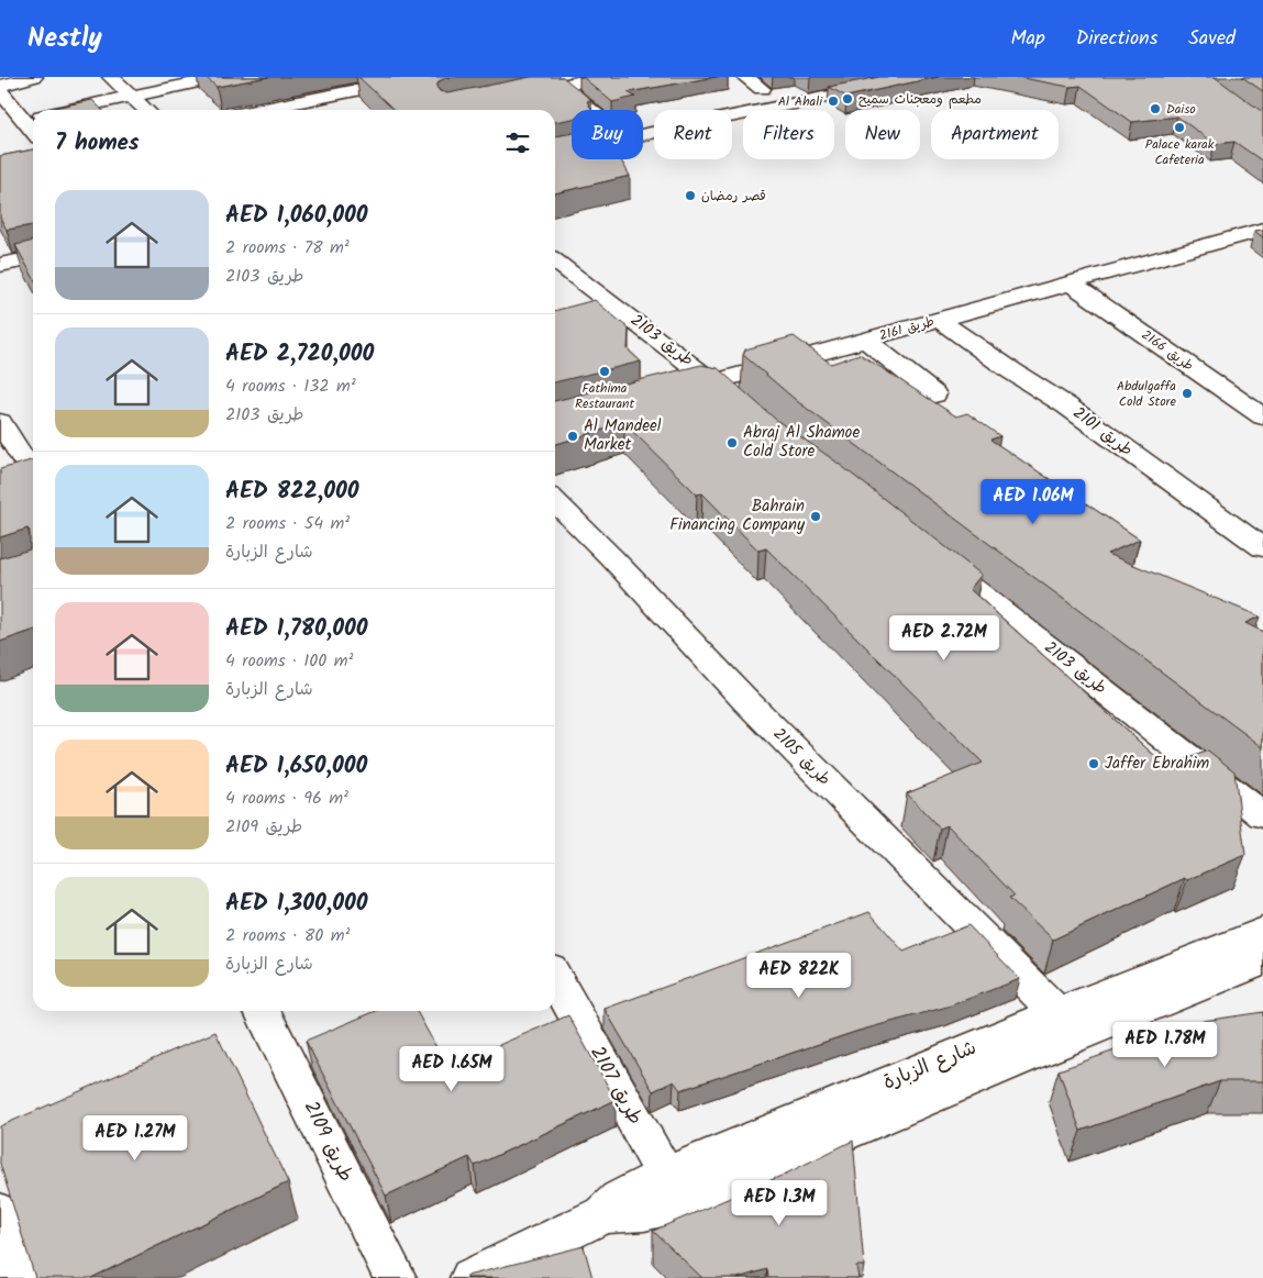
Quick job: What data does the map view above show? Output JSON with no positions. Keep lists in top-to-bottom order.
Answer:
{
  "streets": {
    "street": [
      "طريق 2161",
      "طريق 2103",
      "طريق 2166",
      "طريق 2101",
      "طريق 2105",
      "شارع الزبارة",
      "طريق 2107",
      "طريق 2109"
    ]
  },
  "crossings": [
    ["طريق 2161", "طريق 2103"],
    ["طريق 2161", "طريق 2166"],
    ["طريق 2161", "طريق 2101"],
    ["طريق 2105", "شارع الزبارة"],
    ["شارع الزبارة", "طريق 2107"]
  ],
  "places": [
    "مطعم ومعجنات سميح",
    "Al Ahali",
    "Daiso",
    "Palace karak Cafeteria",
    "قصر رمضان",
    "Fathima Restaurant",
    "Abdulgaffa Cold Store",
    "Al Mandeel Market",
    "Abraj Al Shamoe Cold Store",
    "Bahrain Financing Company",
    "Jaffer Ebrahim"
  ],
  "page": {
    "header": "Nestly",
    "nav": ["Map", "Directions", "Saved"],
    "chip": [
      "Buy",
      "Rent",
      "Filters",
      "New",
      "Apartment"
    ],
    "heading": "7 homes",
    "list": [
      {
        "name": "AED 1,060,000",
        "note": "2 rooms · 78 m² · طريق 2103"
      },
      {
        "name": "AED 2,720,000",
        "note": "4 rooms · 132 m² · طريق 2103"
      },
      {
        "name": "AED 822,000",
        "note": "2 rooms · 54 m² · شارع الزبارة"
      },
      {
        "name": "AED 1,780,000",
        "note": "4 rooms · 100 m² · شارع الزبارة"
      },
      {
        "name": "AED 1,650,000",
        "note": "4 rooms · 96 m² · طريق 2109"
      },
      {
        "name": "AED 1,300,000",
        "note": "2 rooms · 80 m² · شارع الزبارة"
      }
    ],
    "price": [
      "AED 1.06M",
      "AED 2.72M",
      "AED 822K",
      "AED 1.78M",
      "AED 1.65M",
      "AED 1.27M",
      "AED 1.3M"
    ]
  }
}
